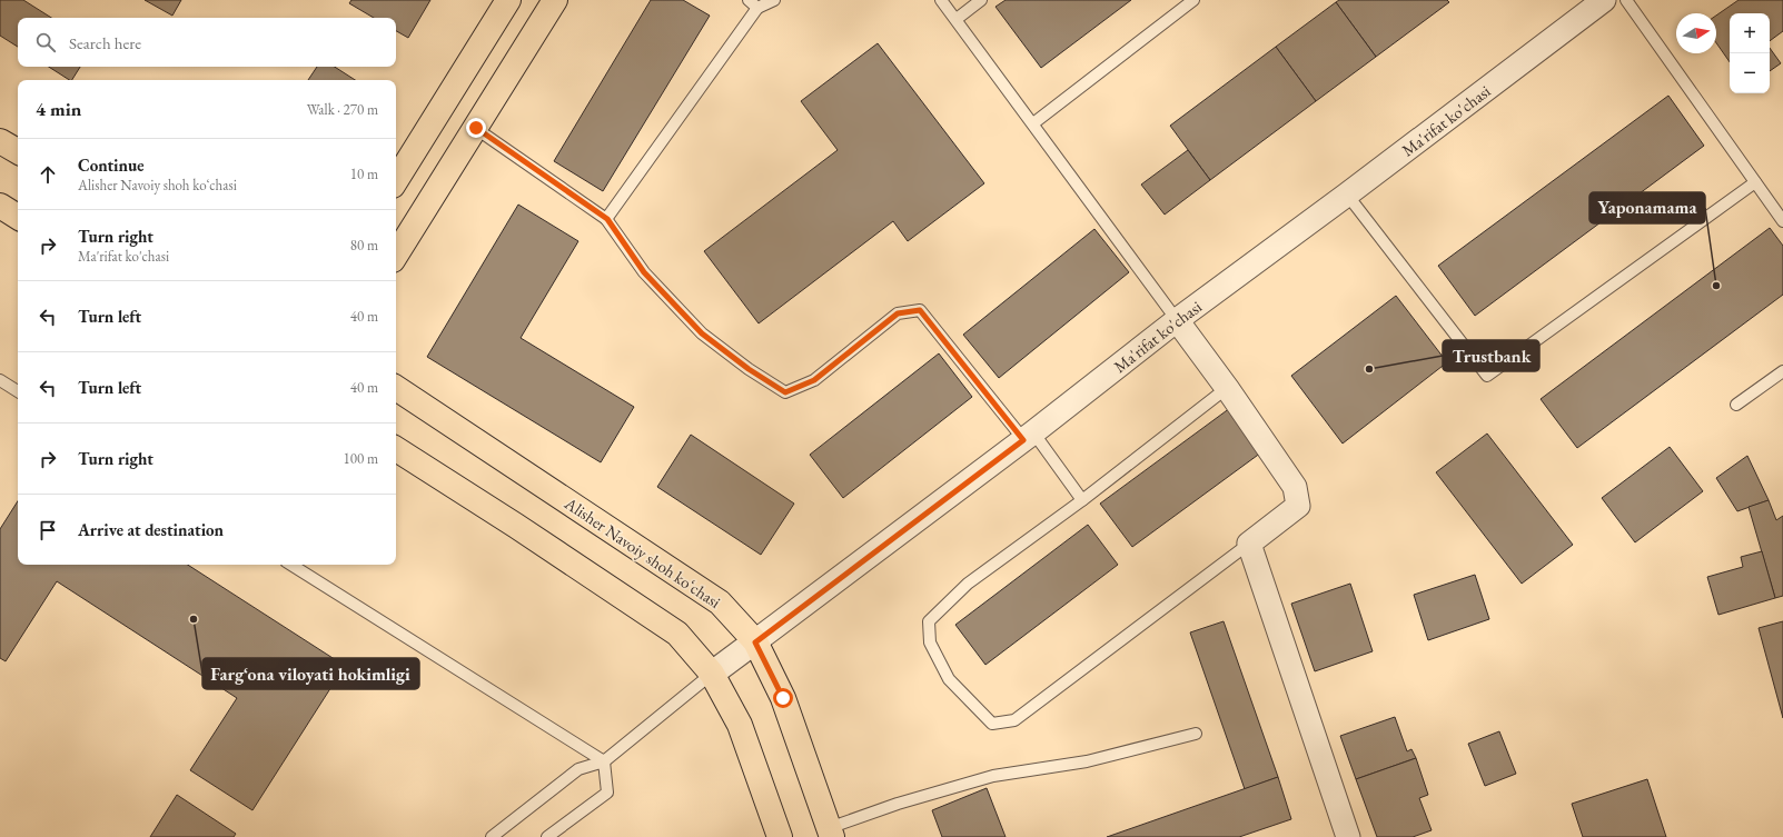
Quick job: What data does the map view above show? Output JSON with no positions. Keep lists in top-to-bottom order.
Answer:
{
  "streets": {
    "main road": ["Alisher Navoiy shoh koʻchasi"],
    "street": ["Ma'rifat ko'chasi"]
  },
  "crossings": [
    ["Ma'rifat ko'chasi", "Alisher Navoiy shoh koʻchasi"]
  ],
  "places": ["Yaponamama", "Trustbank", "Farg‘ona viloyati hokimligi"],
  "north": "right",
  "page": {
    "map_buttons": ["+", "−"],
    "search": "Search here",
    "heading": ["4 min", "Walk · 270 m"],
    "list": [
      ["Continue", "Alisher Navoiy shoh koʻchasi", "10 m"],
      ["Turn right", "Ma'rifat ko'chasi", "80 m"],
      ["Turn left", "40 m"],
      ["Turn left", "40 m"],
      ["Turn right", "100 m"],
      "Arrive at destination"
    ]
  }
}
